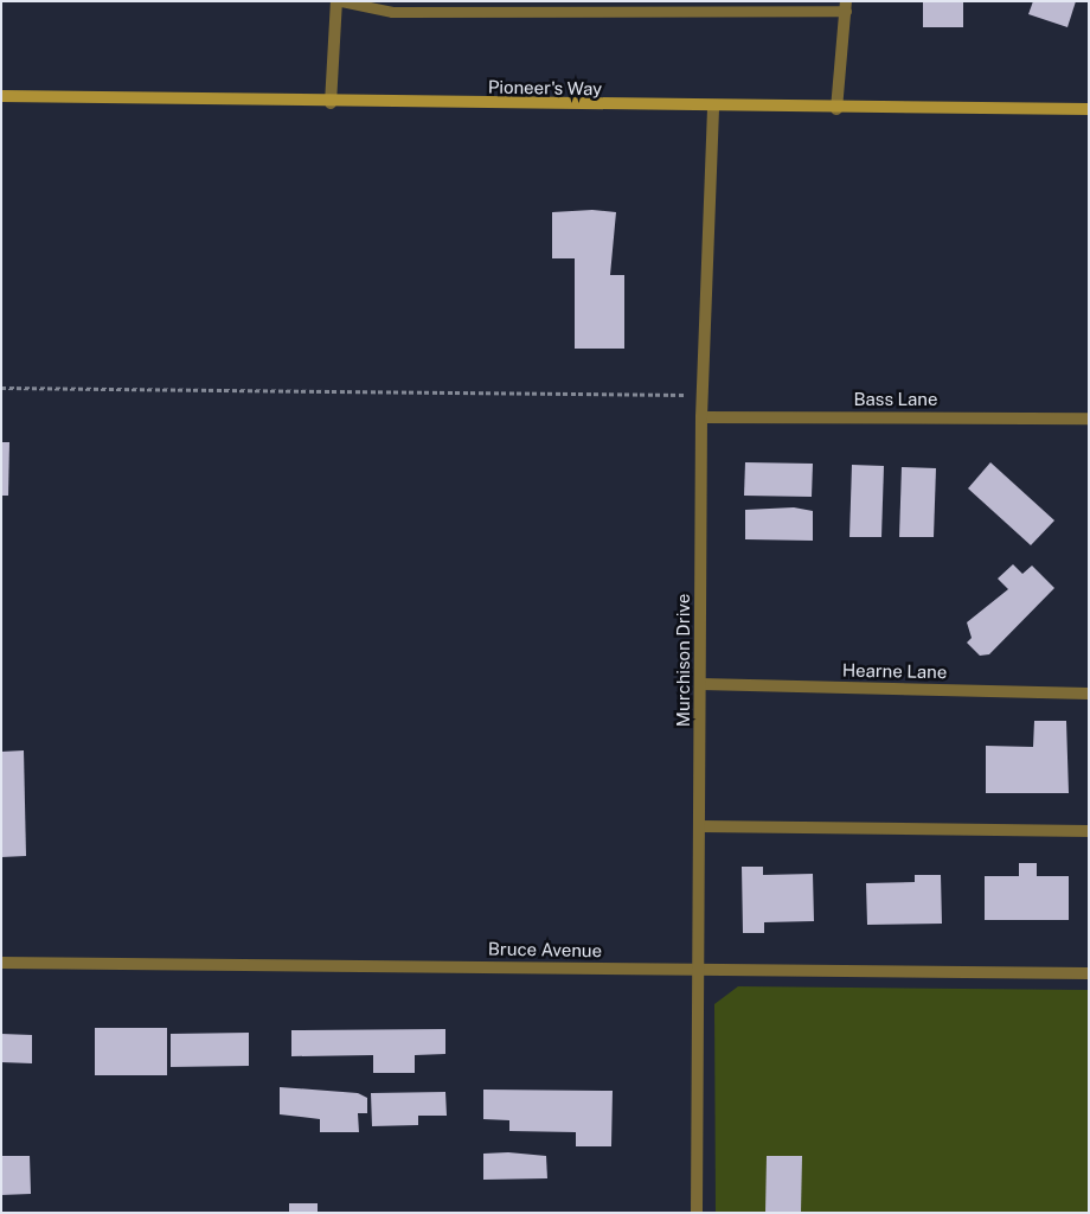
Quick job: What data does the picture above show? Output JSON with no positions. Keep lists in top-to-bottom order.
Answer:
{
  "streets": {
    "main road": ["Pioneer's Way"],
    "street": [
      "Bass Lane",
      "Murchison Drive",
      "Hearne Lane",
      "Bruce Avenue"
    ]
  },
  "crossings": [
    ["Pioneer's Way", "Murchison Drive"],
    ["Bass Lane", "Murchison Drive"],
    ["Murchison Drive", "Hearne Lane"],
    ["Murchison Drive", "Bruce Avenue"]
  ]
}
